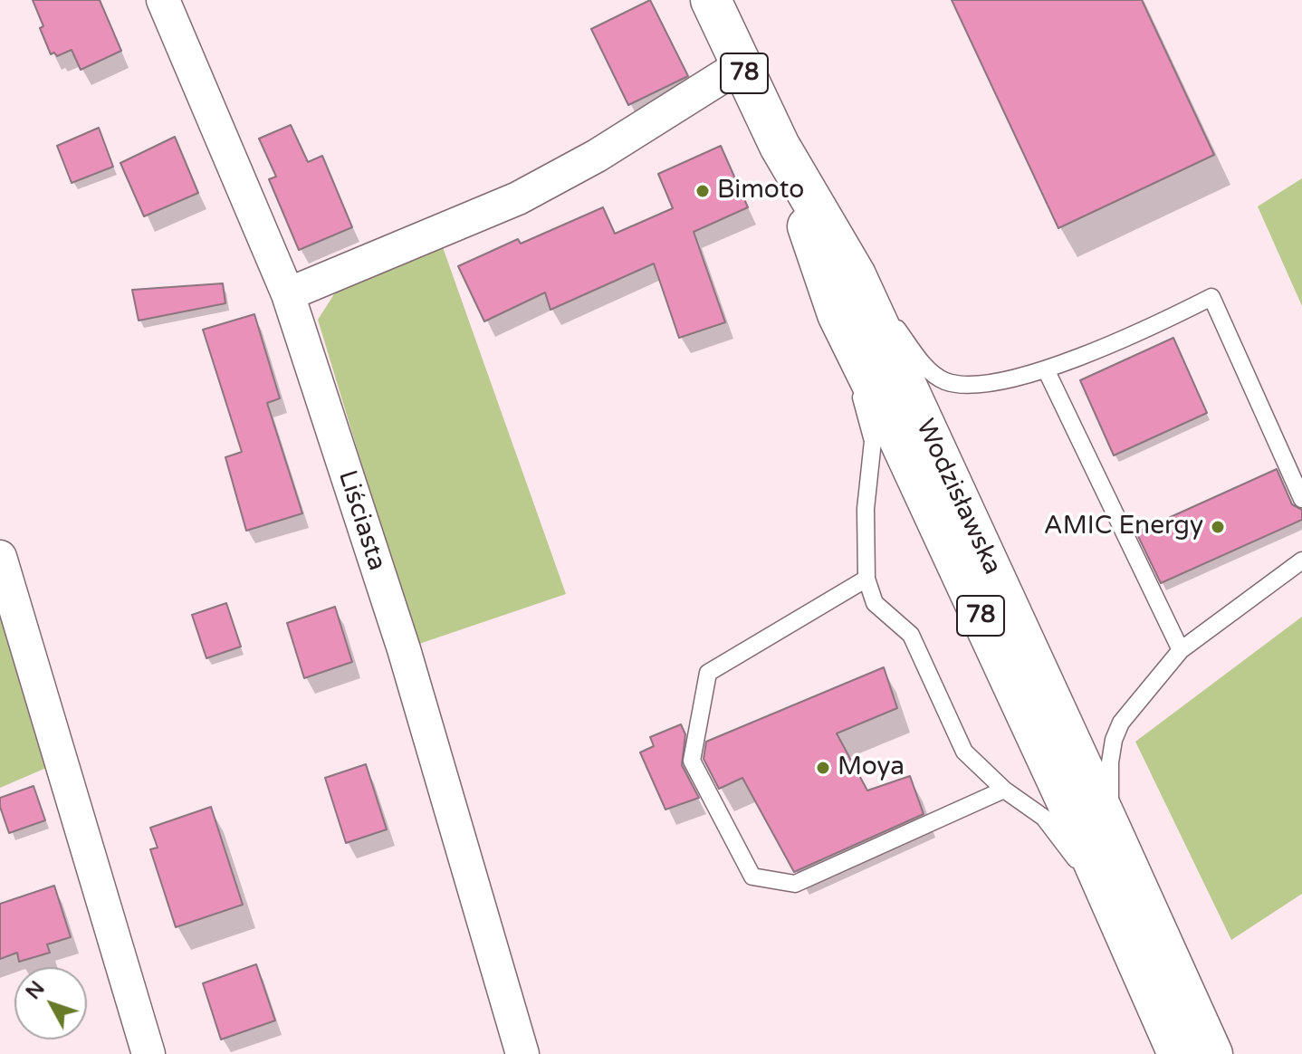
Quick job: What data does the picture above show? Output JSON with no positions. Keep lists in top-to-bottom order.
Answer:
{
  "streets": {
    "main road": ["78", "Wodzisławska"],
    "street": ["Liściasta"]
  },
  "places": ["Bimoto", "AMIC Energy", "Moya"],
  "north": "top left"
}
